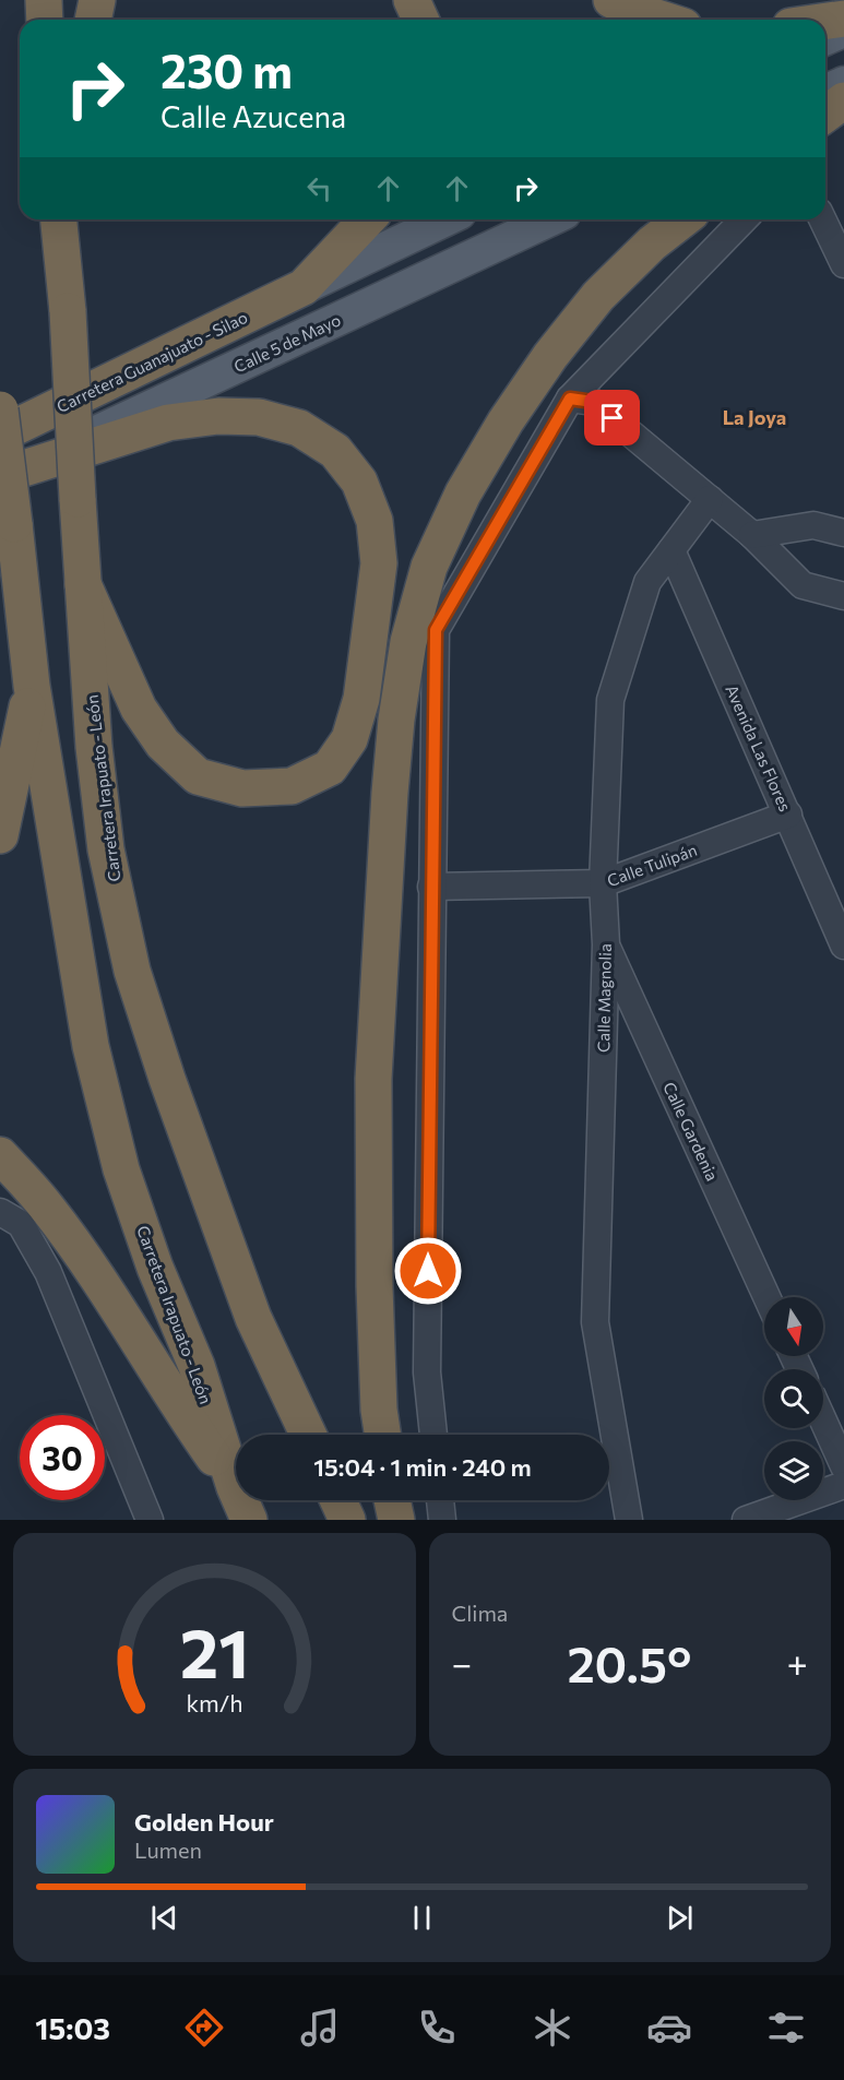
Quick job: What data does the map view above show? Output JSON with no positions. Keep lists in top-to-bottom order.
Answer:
{
  "streets": {
    "highway": ["Carretera Guanajuato - Silao", "Carretera Irapuato - León"],
    "main road": ["Calle 5 de Mayo"],
    "street": [
      "Avenida Las Flores",
      "Calle Tulipán",
      "Calle Magnolia",
      "Calle Gardenia"
    ]
  },
  "crossings": [
    ["Avenida Las Flores", "Calle Tulipán"],
    ["Avenida Las Flores", "Calle Magnolia"],
    ["Calle Tulipán", "Calle Magnolia"],
    ["Calle Magnolia", "Calle Gardenia"]
  ],
  "districts": ["La Joya"],
  "north": "bottom",
  "page": {
    "turn": ["230 m", "Calle Azucena"],
    "limit": "30",
    "trip": "15:04 · 1 min · 240 m",
    "tile": "Clima",
    "heat": ["−", "20.5°", "+"],
    "song": ["Golden Hour", "Lumen"],
    "tabs": "15:03",
    "gauge": ["21", "km/h"]
  }
}
